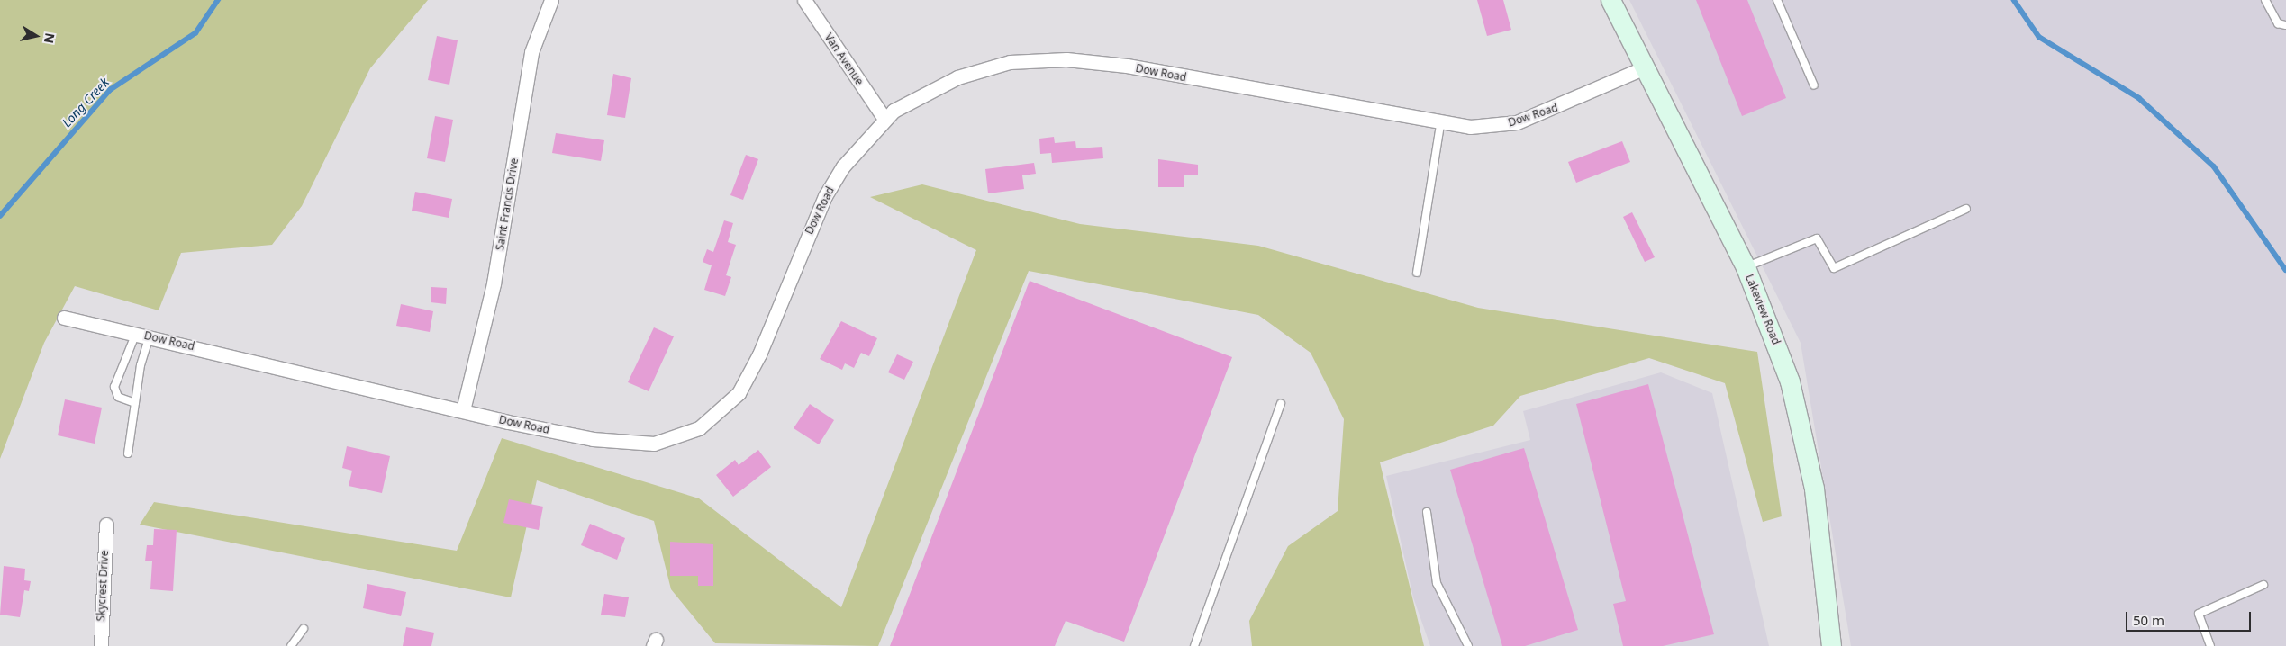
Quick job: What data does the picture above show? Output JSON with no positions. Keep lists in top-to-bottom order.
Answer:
{
  "streets": {
    "main road": ["Lakeview Road"],
    "street": [
      "Van Avenue",
      "Dow Road",
      "Saint Francis Drive",
      "Skycrest Drive"
    ]
  },
  "crossings": [
    ["Van Avenue", "Dow Road"],
    ["Dow Road", "Saint Francis Drive"],
    ["Dow Road", "Lakeview Road"]
  ],
  "water": ["Long Creek"],
  "scale_bar": "50 m",
  "north": "right"
}
